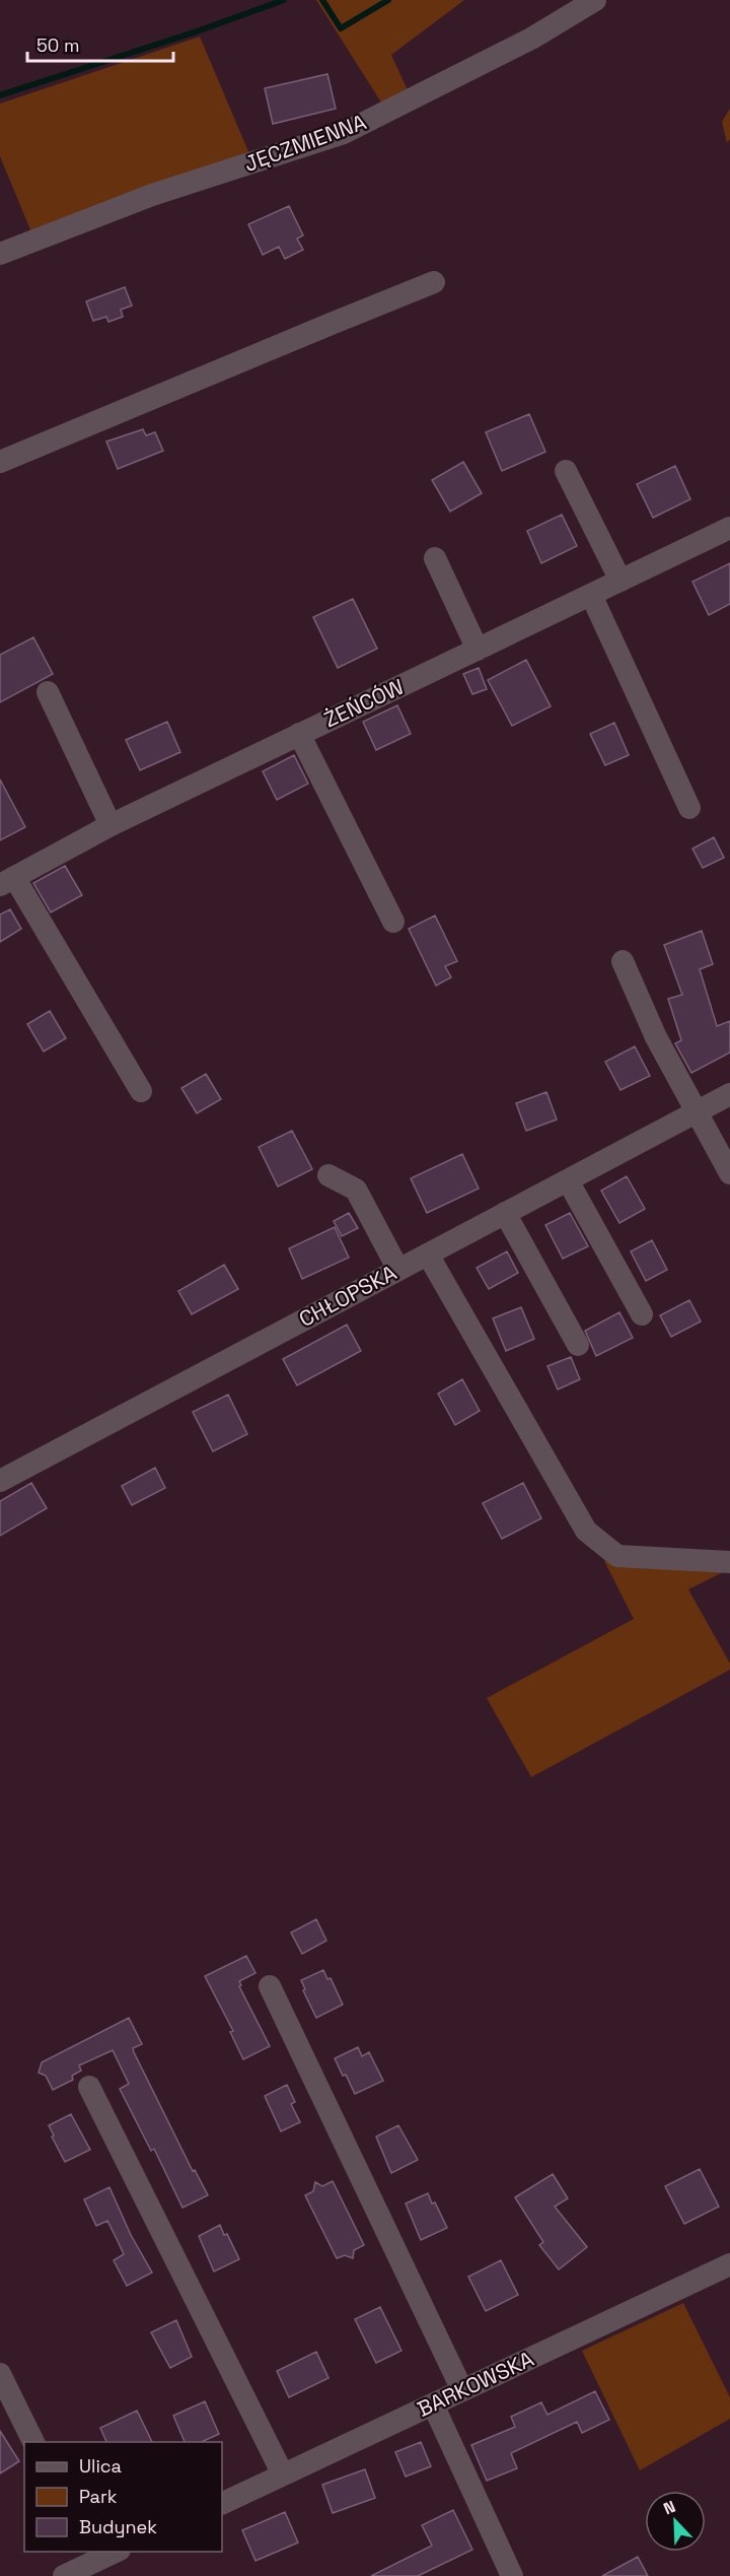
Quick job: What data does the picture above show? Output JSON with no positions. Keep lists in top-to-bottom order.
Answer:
{
  "streets": {
    "street": [
      "JĘCZMIENNA",
      "ŻEŃCÓW",
      "CHŁOPSKA",
      "BARKOWSKA"
    ]
  },
  "legend": ["Ulica", "Park", "Budynek"],
  "scale_bar": "50 m",
  "north": "top left"
}
